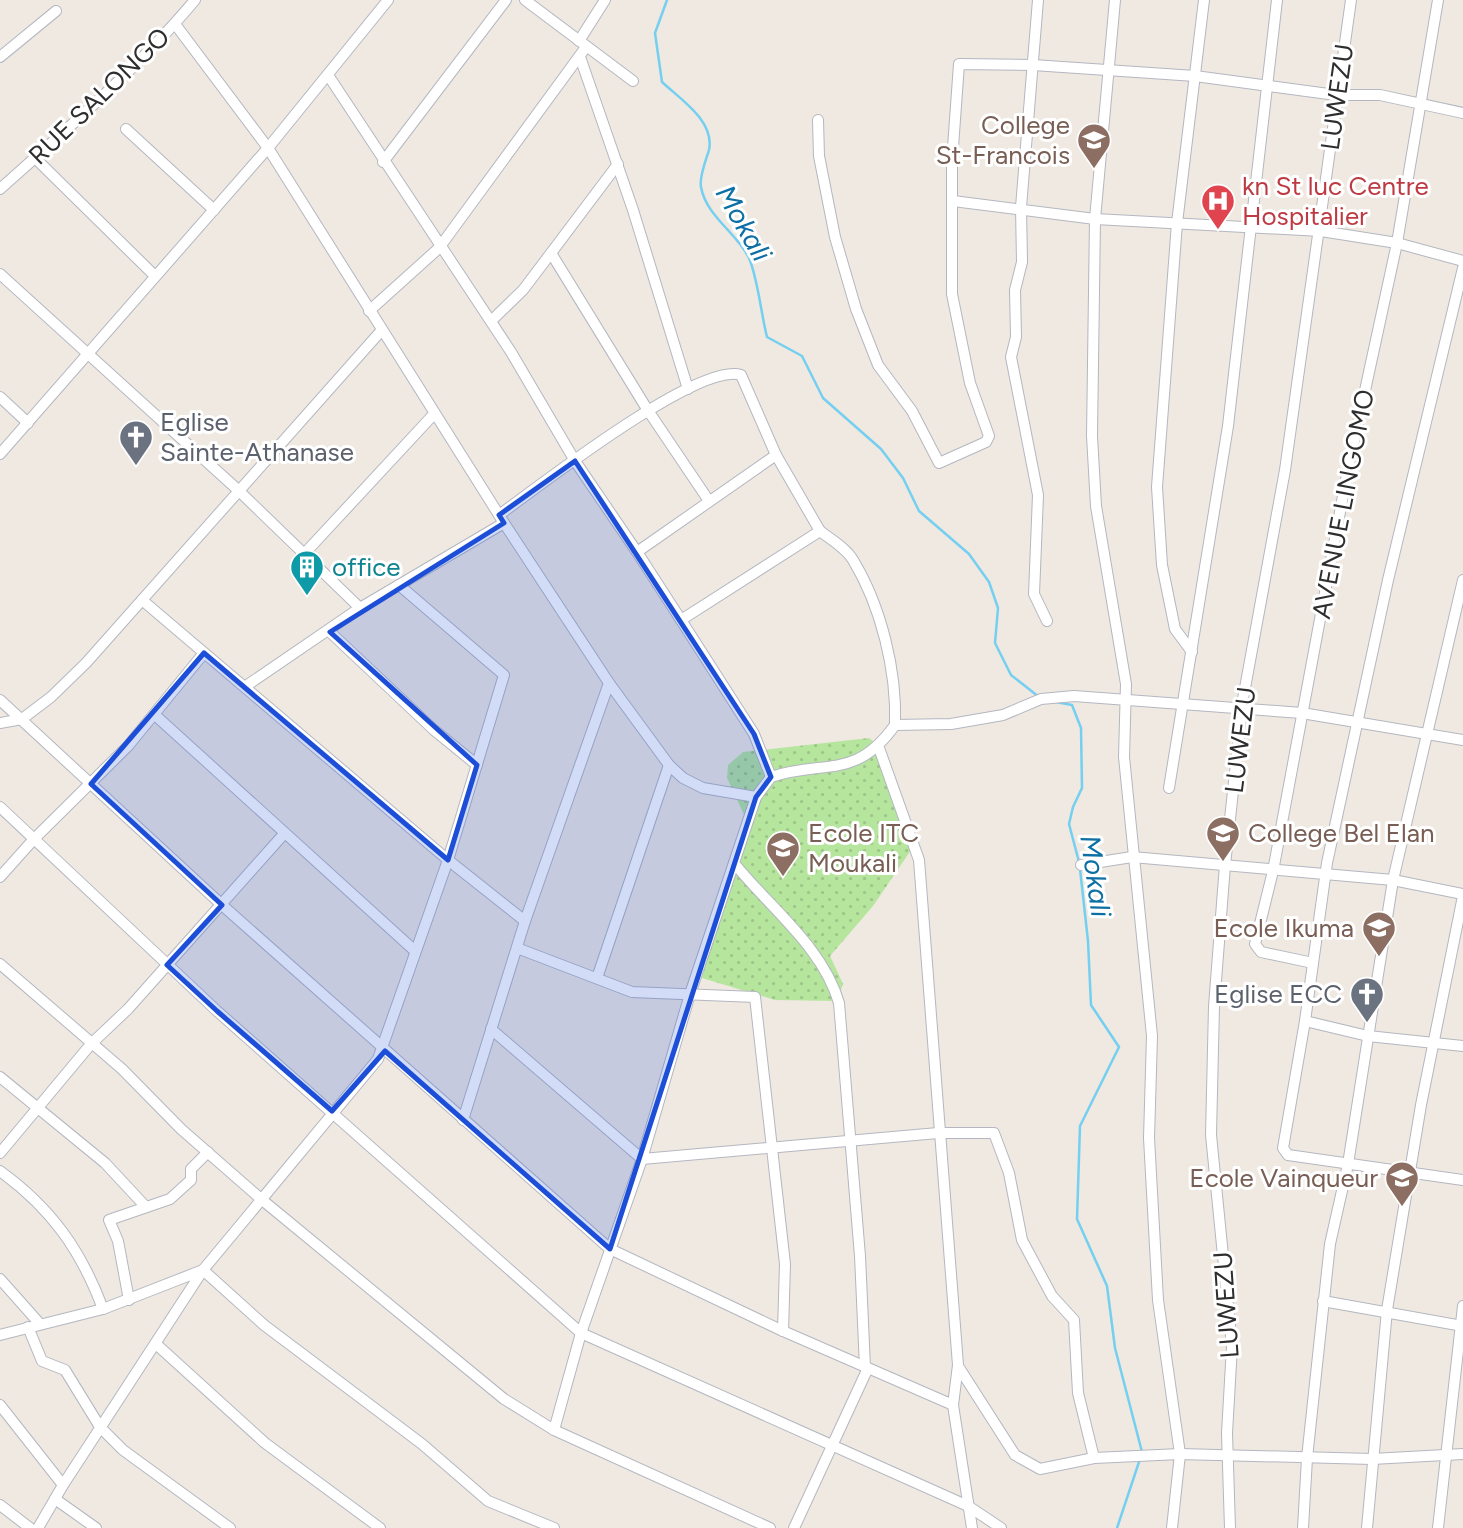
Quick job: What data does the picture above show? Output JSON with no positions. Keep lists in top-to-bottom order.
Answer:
{
  "streets": {
    "street": ["RUE SALONGO", "LUWEZU", "AVENUE LINGOMO"]
  },
  "water": ["Mokali"],
  "places": {
    "school or university": [
      "College St-Francois",
      "College Bel Elan",
      "Ecole ITC Moukali",
      "Ecole Ikuma",
      "Ecole Vainqueur"
    ],
    "hospital": ["kn St luc Centre Hospitalier"],
    "church": ["Eglise Sainte-Athanase", "Eglise ECC"],
    "building": ["office"]
  }
}
